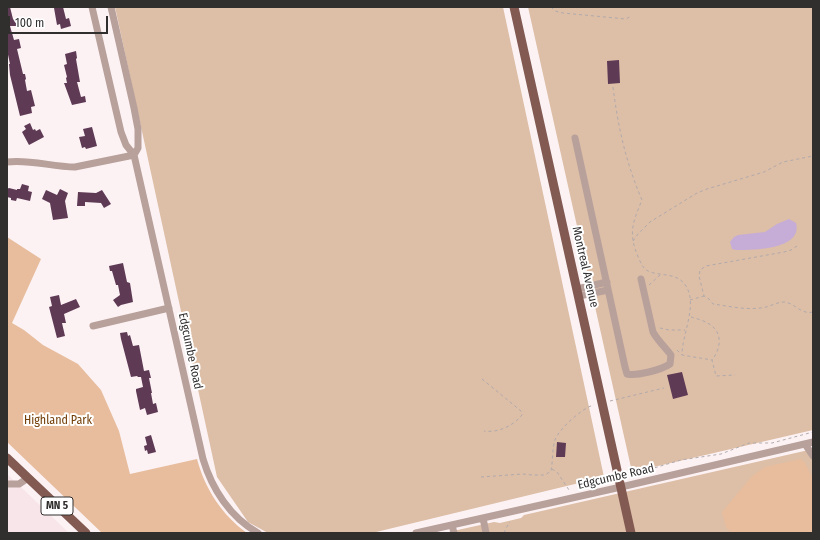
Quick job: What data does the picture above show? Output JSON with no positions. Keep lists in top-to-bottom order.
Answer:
{
  "streets": {
    "main road": ["Montreal Avenue", "MN 5"],
    "street": ["Edgcumbe Road"]
  },
  "crossings": [
    ["Montreal Avenue", "Edgcumbe Road"]
  ],
  "parks": ["Highland Park"],
  "scale_bar": "100 m"
}
